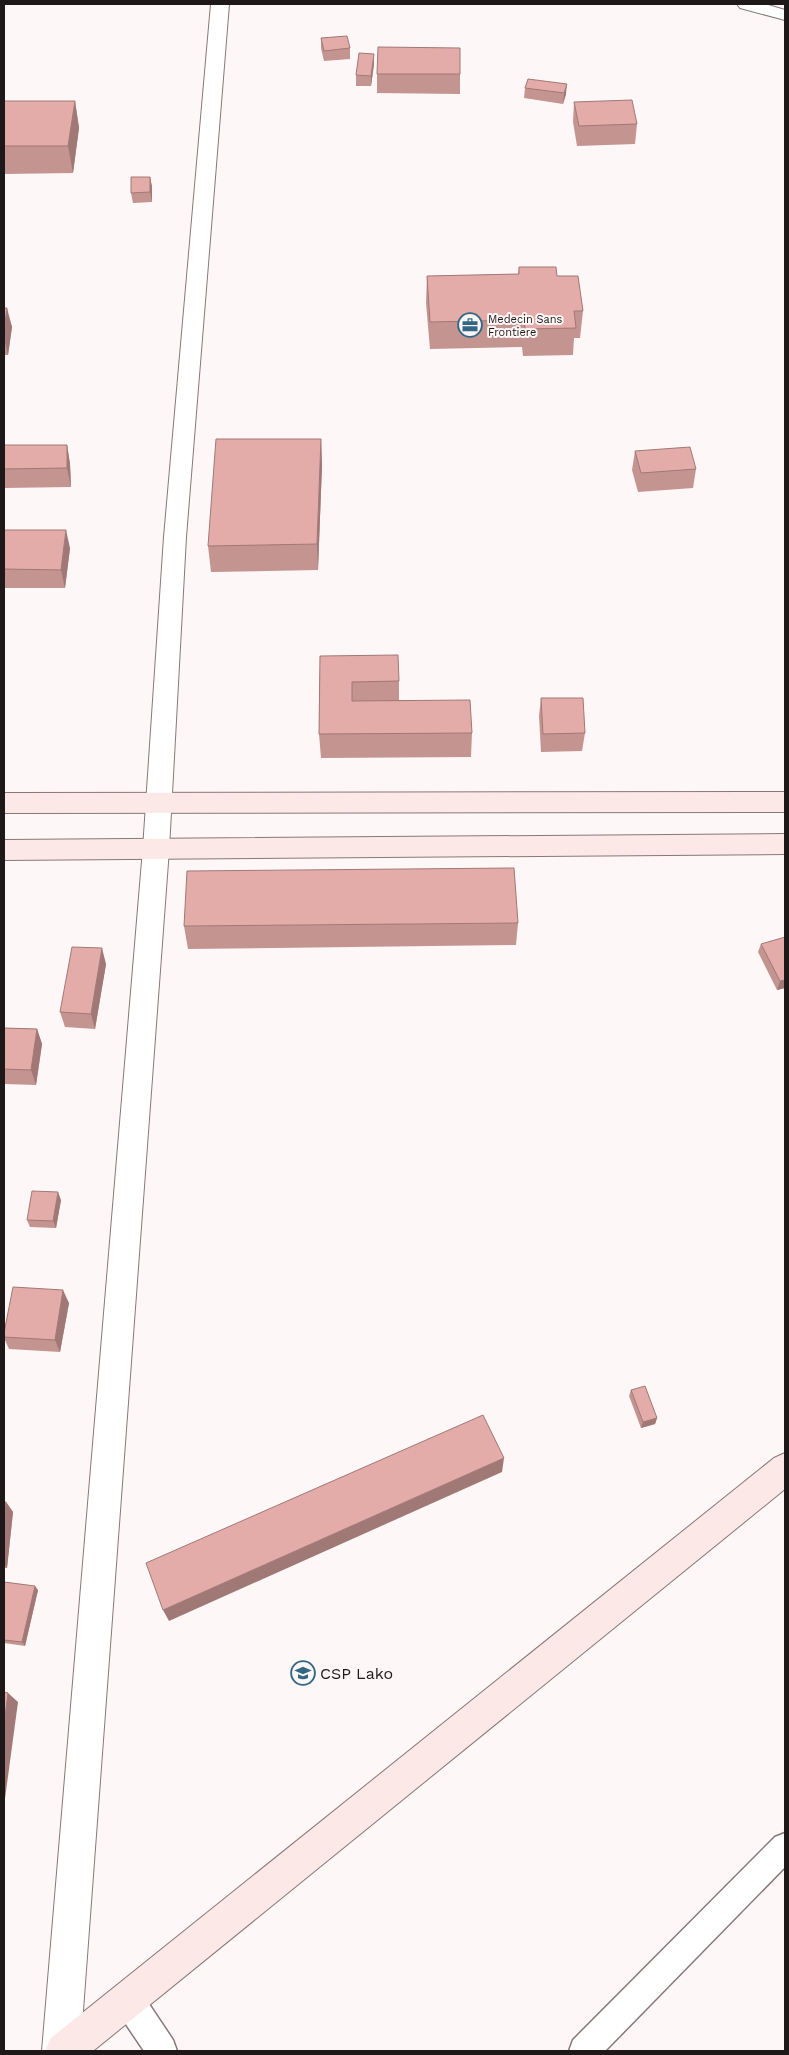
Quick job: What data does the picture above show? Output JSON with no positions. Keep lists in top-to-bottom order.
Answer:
{
  "places": {
    "office": ["Medecin Sans Frontiere"],
    "school or university": ["CSP Lako"]
  }
}
